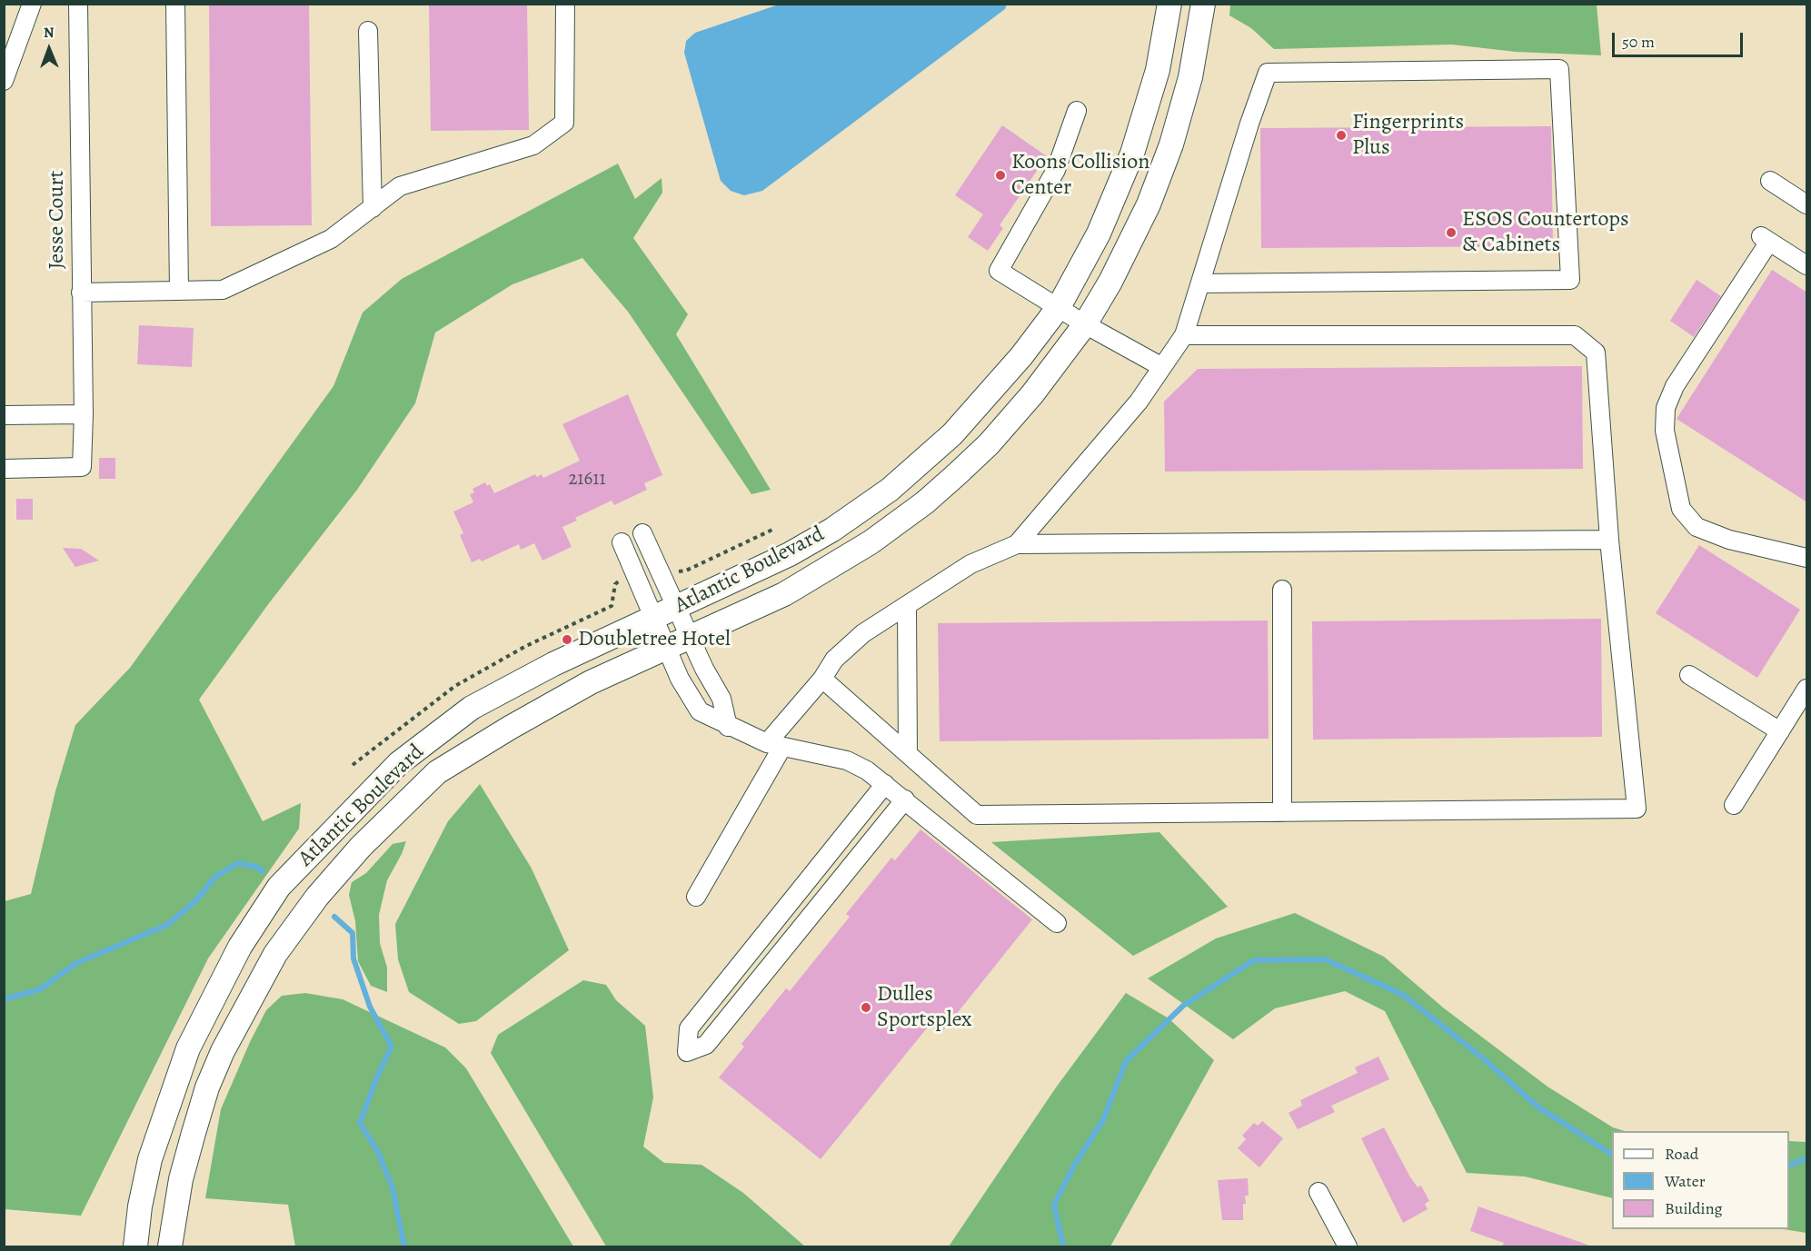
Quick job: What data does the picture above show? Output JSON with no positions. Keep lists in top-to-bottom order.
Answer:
{
  "streets": {
    "main road": ["Atlantic Boulevard"],
    "street": ["Jesse Court"]
  },
  "places": [
    "Fingerprints Plus",
    "Koons Collision Center",
    "ESOS Countertops & Cabinets",
    "Doubletree Hotel",
    "Dulles Sportsplex"
  ],
  "house_numbers": ["21611"],
  "legend": ["Road", "Water", "Building"],
  "scale_bar": "50 m",
  "north": "top"
}
